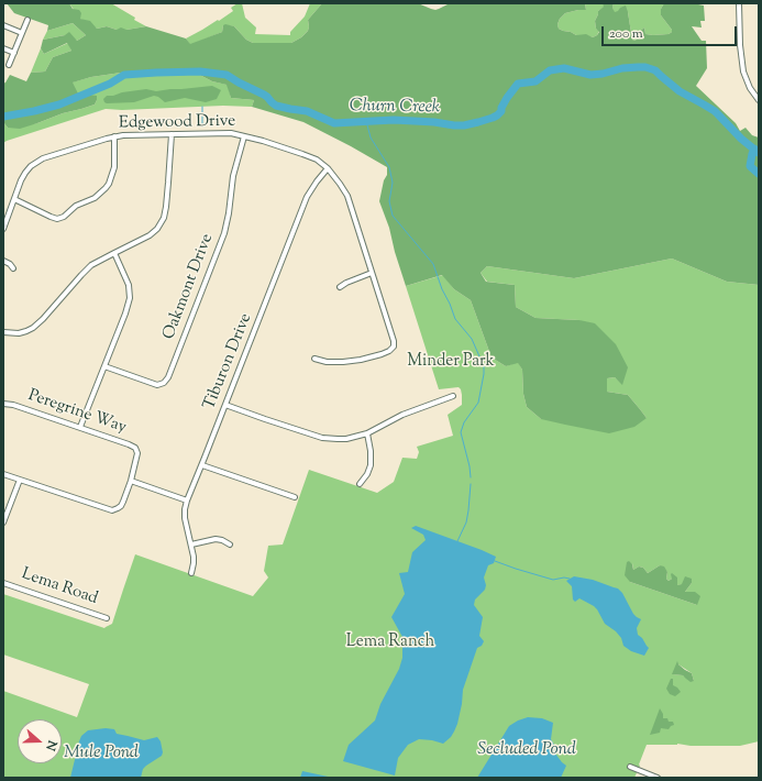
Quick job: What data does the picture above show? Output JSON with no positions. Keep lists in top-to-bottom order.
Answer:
{
  "streets": {
    "street": [
      "Edgewood Drive",
      "Oakmont Drive",
      "Tiburon Drive",
      "Peregrine Way",
      "Lema Road"
    ]
  },
  "crossings": [
    ["Edgewood Drive", "Oakmont Drive"],
    ["Edgewood Drive", "Tiburon Drive"]
  ],
  "water": ["Churn Creek", "Secluded Pond", "Mule Pond"],
  "parks": ["Minder Park", "Lema Ranch"],
  "scale_bar": "200 m",
  "north": "right"
}
